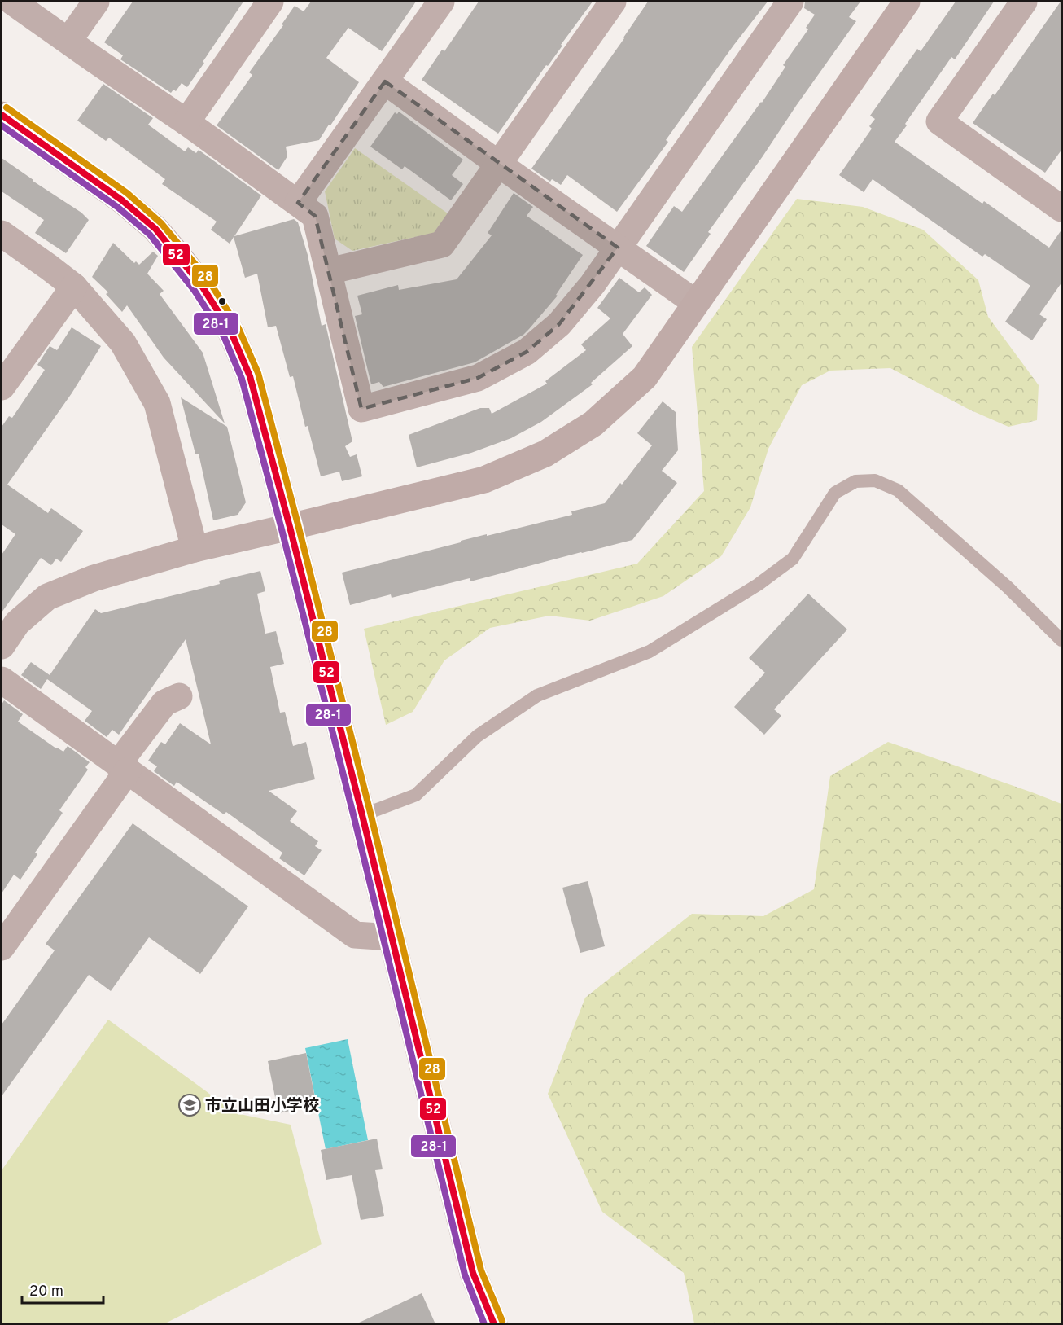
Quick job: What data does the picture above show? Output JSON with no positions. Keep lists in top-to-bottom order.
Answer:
{
  "places": {
    "school or university": ["市立山田小学校"]
  },
  "lines": ["transit line 28", "transit line 52", "transit line 28-1"],
  "scale_bar": "20 m"
}
